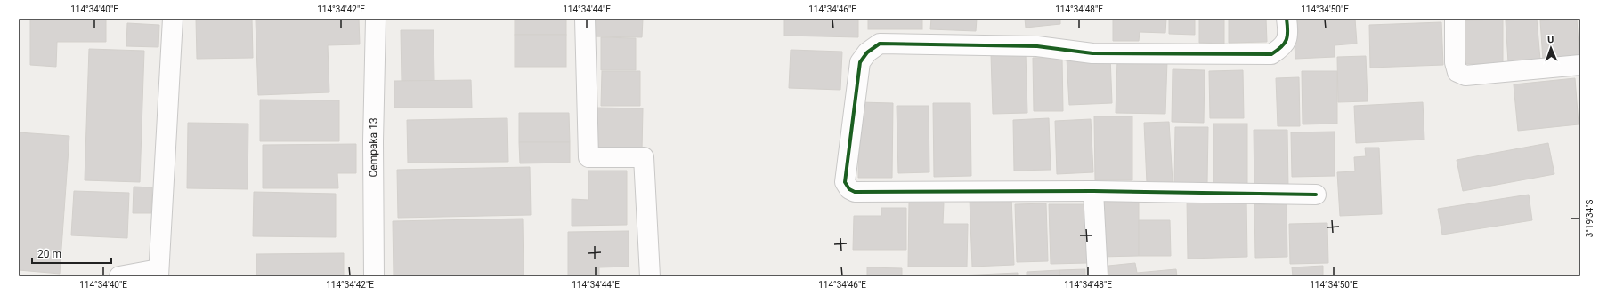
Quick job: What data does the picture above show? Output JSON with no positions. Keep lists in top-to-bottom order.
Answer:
{
  "streets": {
    "street": ["Cempaka 13"]
  },
  "scale_bar": "20 m",
  "north": "top",
  "coordinates": [
    "114°34'40\"E",
    "114°34'42\"E",
    "114°34'44\"E",
    "114°34'46\"E",
    "114°34'48\"E",
    "114°34'50\"E",
    "3°19'34\"S"
  ]
}
